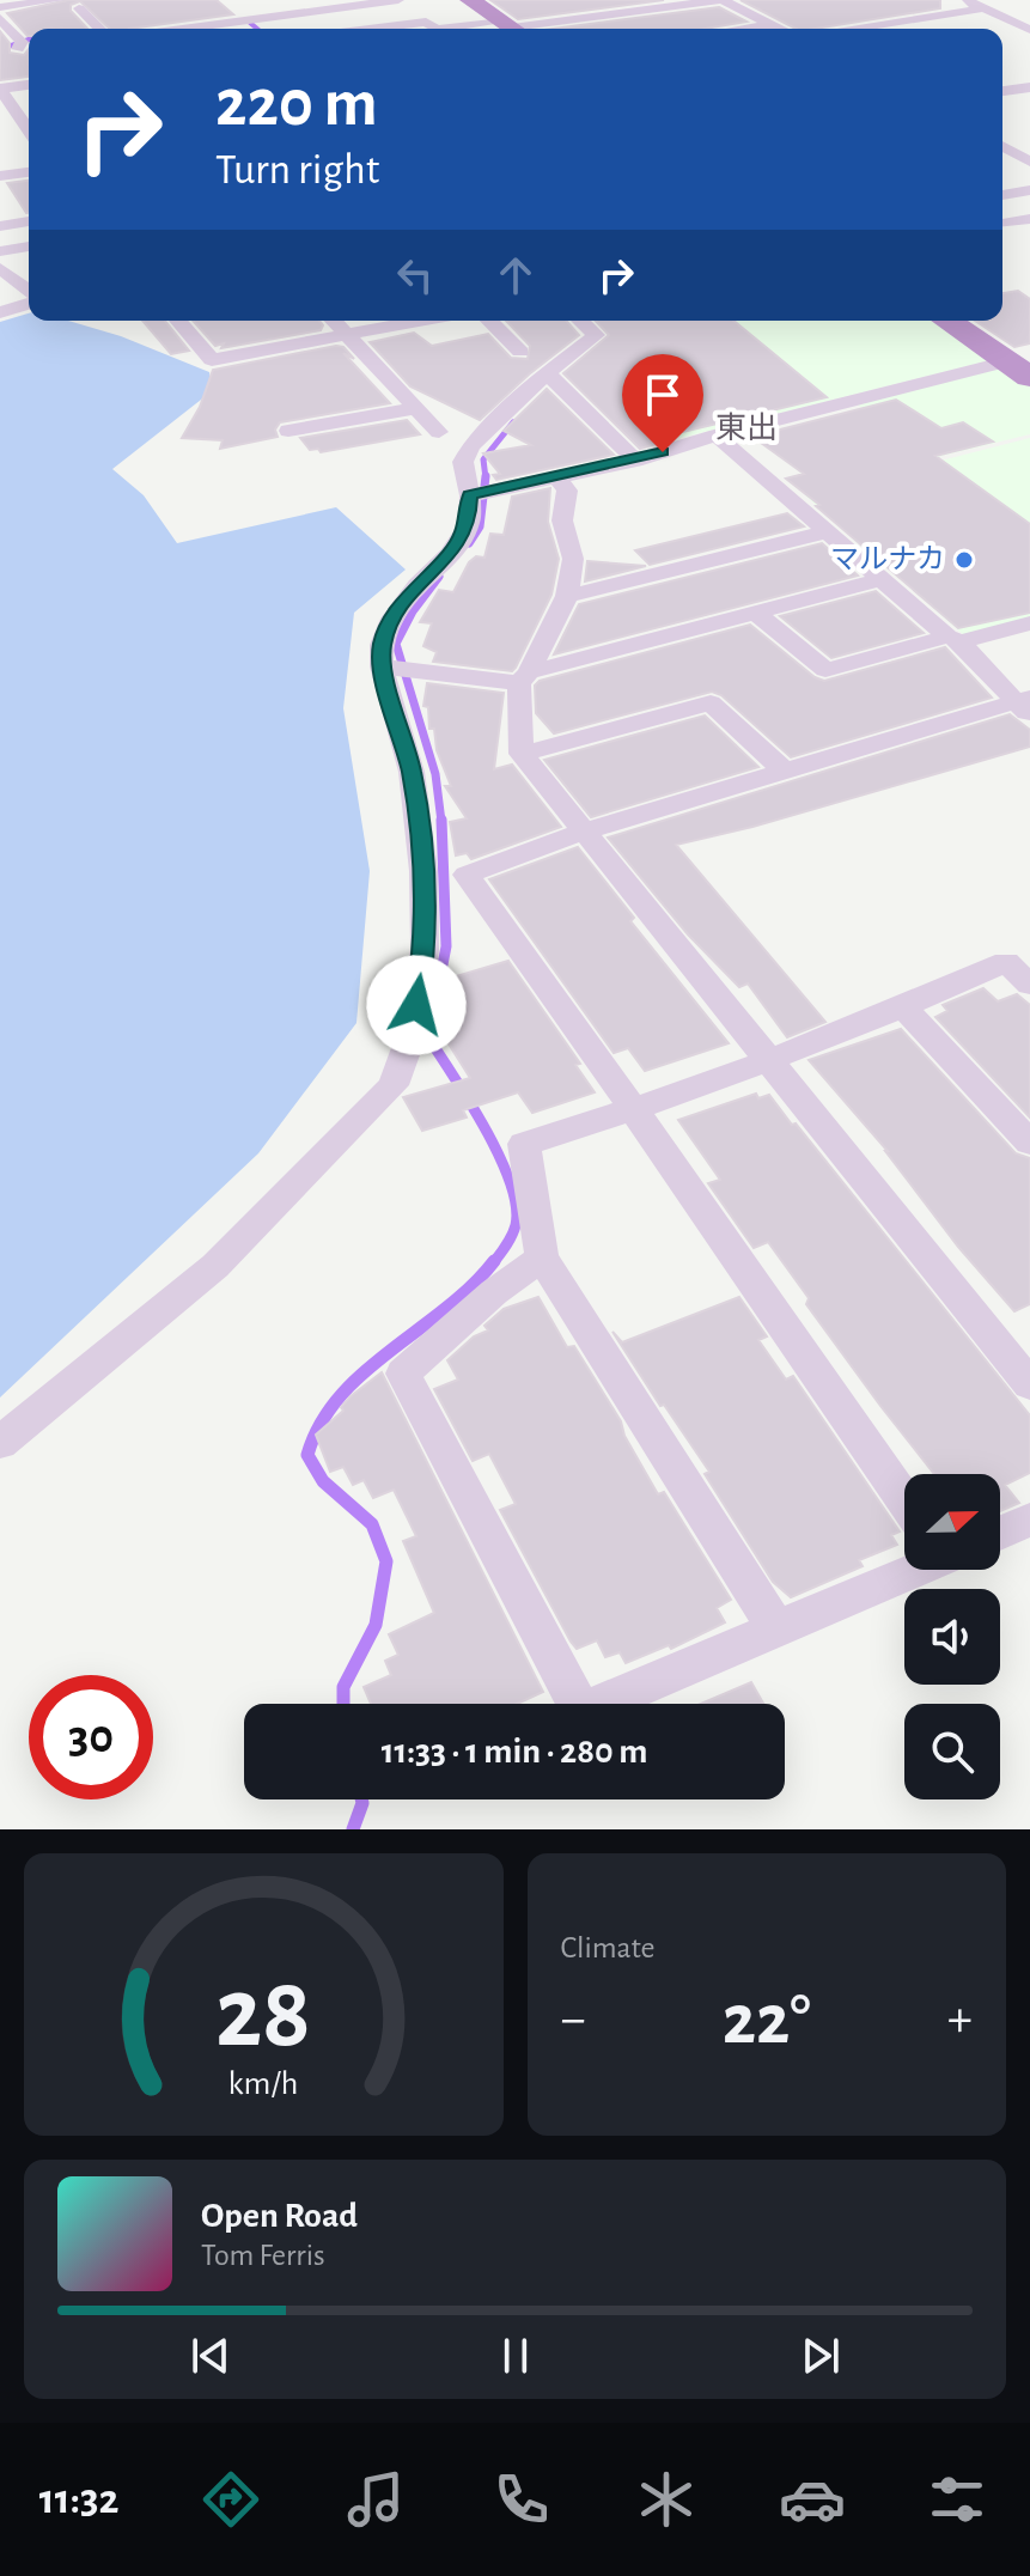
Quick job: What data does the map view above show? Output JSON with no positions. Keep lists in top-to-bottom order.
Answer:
{
  "districts": ["東出"],
  "places": ["マルナカ"],
  "north": "right",
  "page": {
    "turn": ["220 m", "Turn right"],
    "limit": "30",
    "trip": "11:33 · 1 min · 280 m",
    "tile": "Climate",
    "heat": ["−", "22°", "+"],
    "song": ["Open Road", "Tom Ferris"],
    "tabs": "11:32",
    "gauge": ["28", "km/h"]
  }
}
